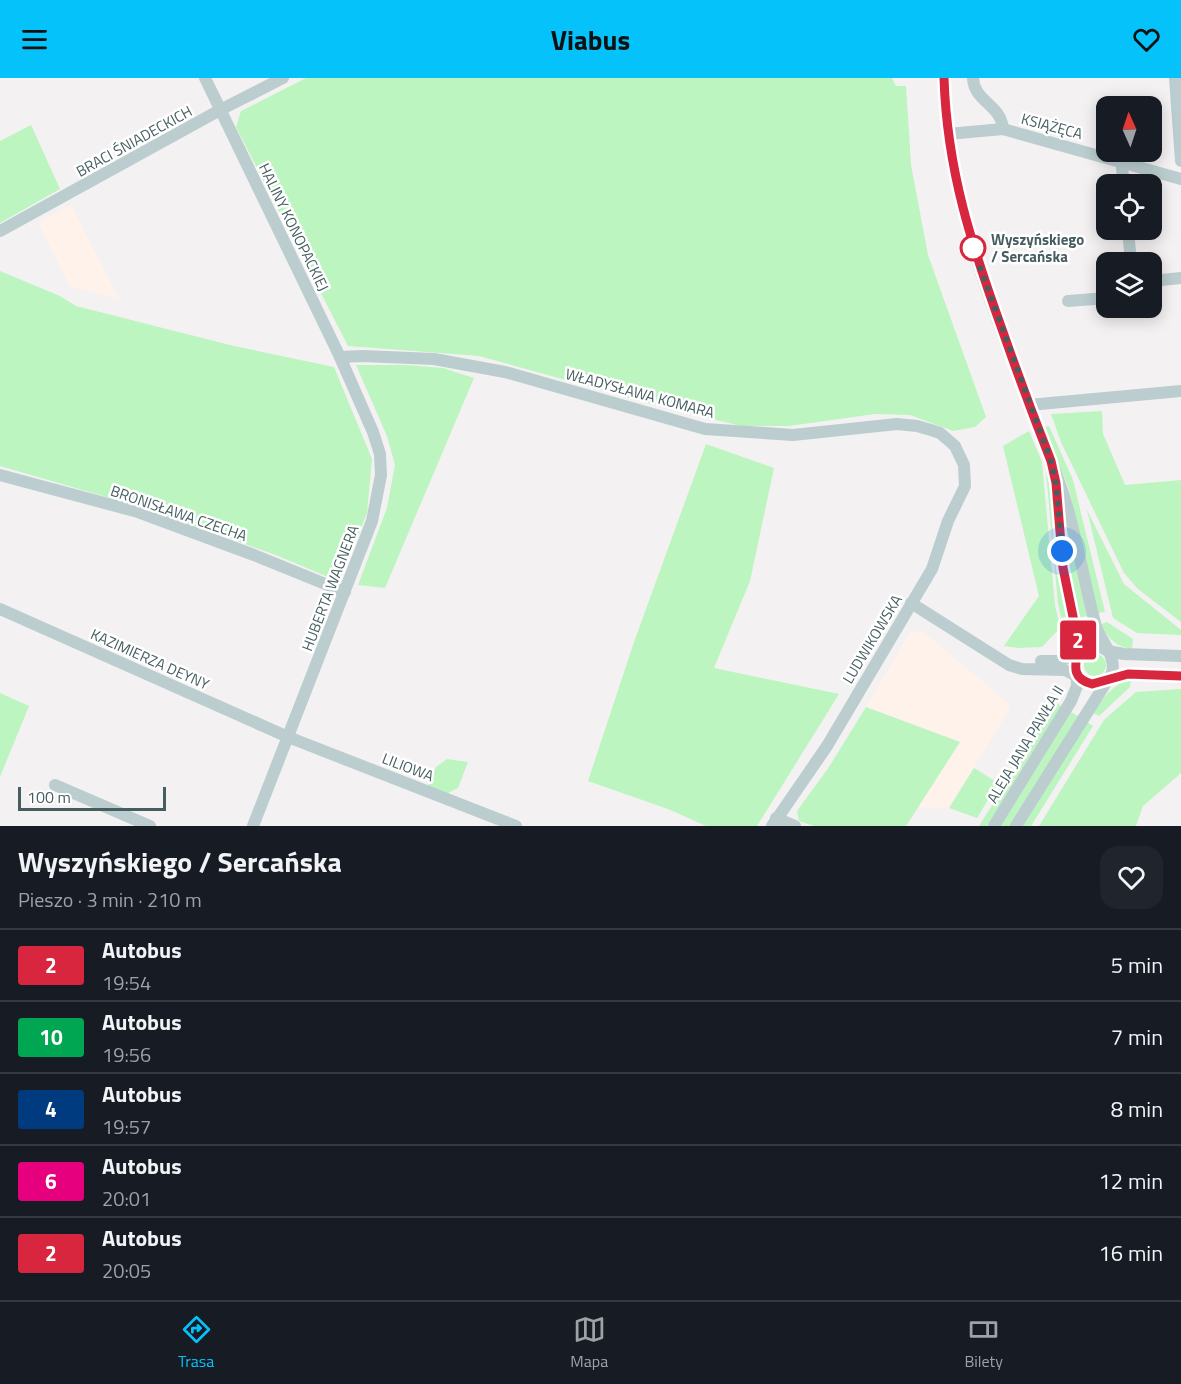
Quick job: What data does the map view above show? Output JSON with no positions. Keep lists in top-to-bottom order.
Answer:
{
  "streets": {
    "street": [
      "KSIĄŻĘCA",
      "BRACI ŚNIADECKICH",
      "HALINY KONOPACKIEJ",
      "WŁADYSŁAWA KOMARA",
      "BRONISŁAWA CZECHA",
      "HUBERTA WAGNERA",
      "LUDWIKOWSKA",
      "KAZIMIERZA DEYNY",
      "ALEJA JANA PAWŁA II",
      "LILIOWA"
    ]
  },
  "crossings": [
    ["BRACI ŚNIADECKICH", "HALINY KONOPACKIEJ"],
    ["HALINY KONOPACKIEJ", "WŁADYSŁAWA KOMARA"],
    ["HALINY KONOPACKIEJ", "HUBERTA WAGNERA"],
    ["WŁADYSŁAWA KOMARA", "HUBERTA WAGNERA"],
    ["WŁADYSŁAWA KOMARA", "LUDWIKOWSKA"],
    ["BRONISŁAWA CZECHA", "HUBERTA WAGNERA"],
    ["HUBERTA WAGNERA", "KAZIMIERZA DEYNY"],
    ["HUBERTA WAGNERA", "LILIOWA"],
    ["KAZIMIERZA DEYNY", "LILIOWA"]
  ],
  "places": ["Wyszyńskiego / Sercańska"],
  "lines": ["bus line 2"],
  "scale_bar": "100 m",
  "north": "top",
  "page": {
    "header": "Viabus",
    "on_map": "2",
    "scale": "100 m",
    "heading": ["Wyszyńskiego / Sercańska", "Pieszo · 3 min · 210 m"],
    "list": [
      {
        "mark": "2",
        "name": "Autobus",
        "note": "19:54",
        "value": "5 min"
      },
      {
        "mark": "10",
        "name": "Autobus",
        "note": "19:56",
        "value": "7 min"
      },
      {
        "mark": "4",
        "name": "Autobus",
        "note": "19:57",
        "value": "8 min"
      },
      {
        "mark": "6",
        "name": "Autobus",
        "note": "20:01",
        "value": "12 min"
      },
      {
        "mark": "2",
        "name": "Autobus",
        "note": "20:05",
        "value": "16 min"
      }
    ],
    "tabs": ["Trasa", "Mapa", "Bilety"]
  }
}
